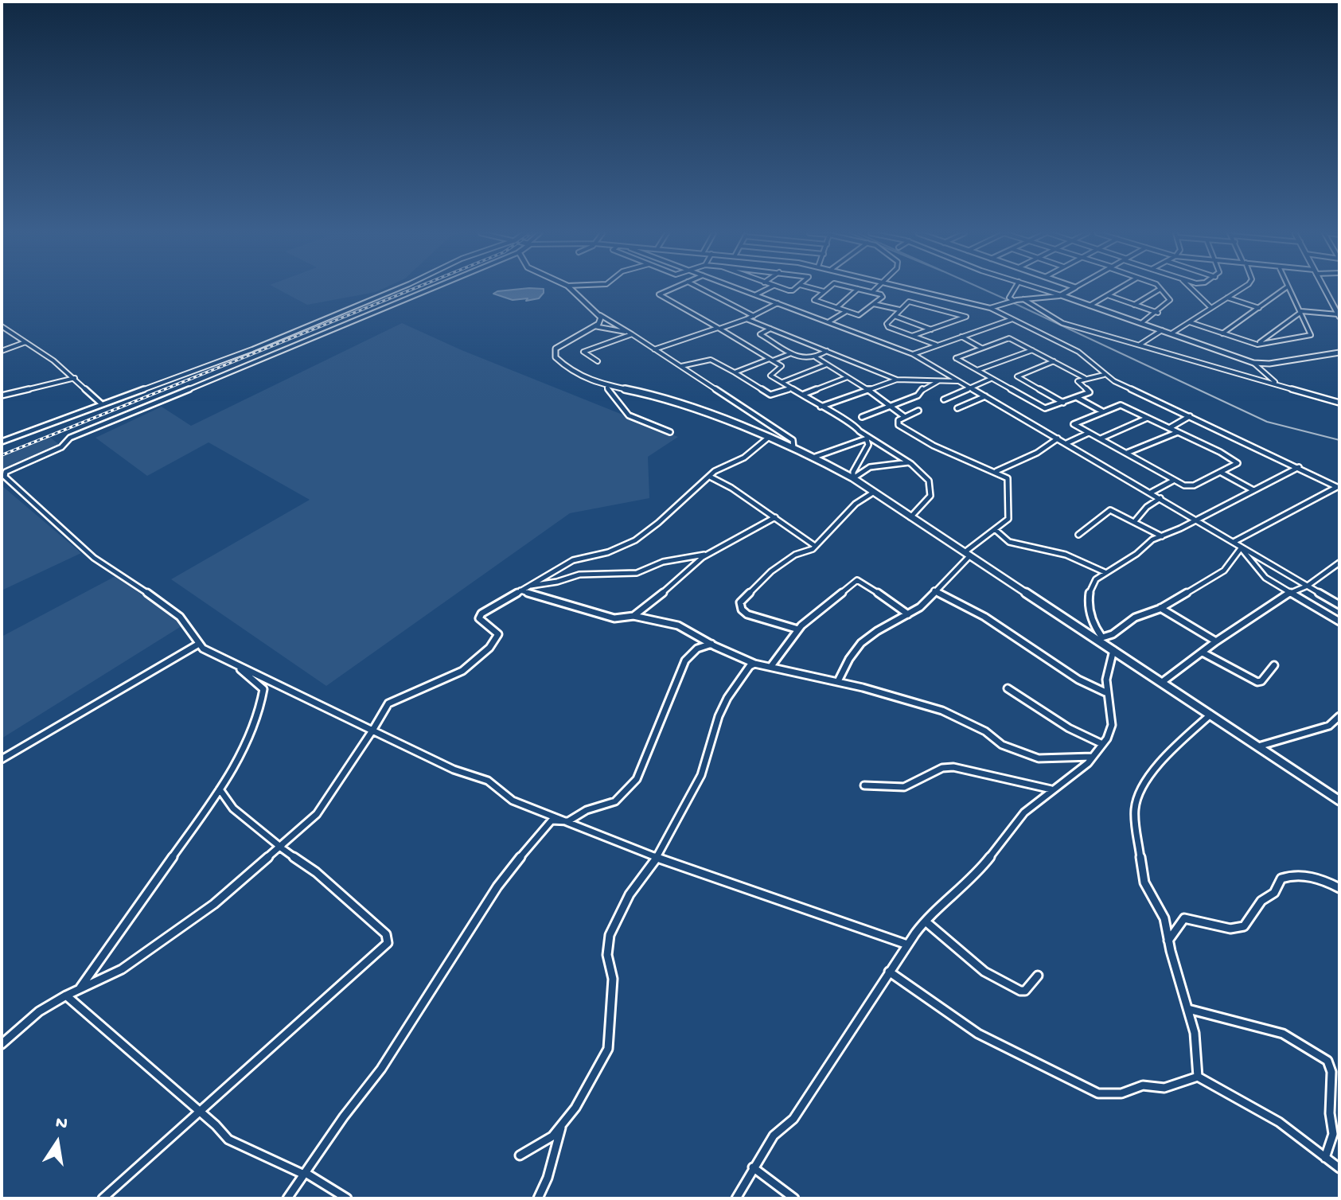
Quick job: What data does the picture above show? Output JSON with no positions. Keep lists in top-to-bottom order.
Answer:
{
  "north": "top"
}
